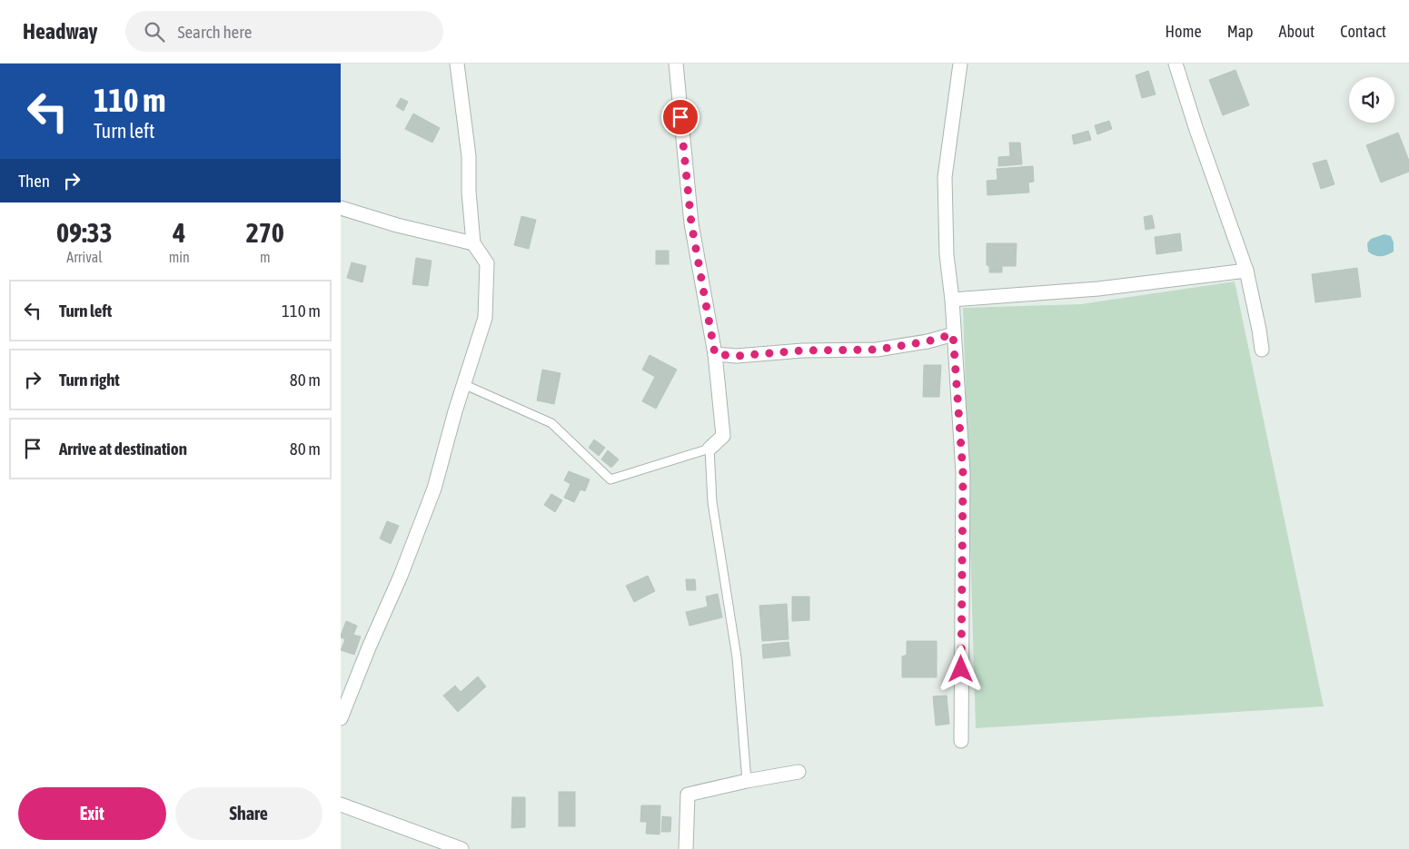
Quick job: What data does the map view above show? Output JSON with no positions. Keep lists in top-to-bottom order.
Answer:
{
  "page": {
    "header": "Headway",
    "search": "Search here",
    "nav": [
      "Home",
      "Map",
      "About",
      "Contact"
    ],
    "turn": ["110 m", "Turn left"],
    "then": "Then",
    "eta": [
      "09:33",
      "Arrival",
      "4",
      "min",
      "270",
      "m"
    ],
    "list": [
      {
        "name": "Turn left",
        "value": "110 m"
      },
      {
        "name": "Turn right",
        "value": "80 m"
      },
      {
        "name": "Arrive at destination",
        "value": "80 m"
      }
    ],
    "buttons": ["Exit", "Share"]
  }
}
